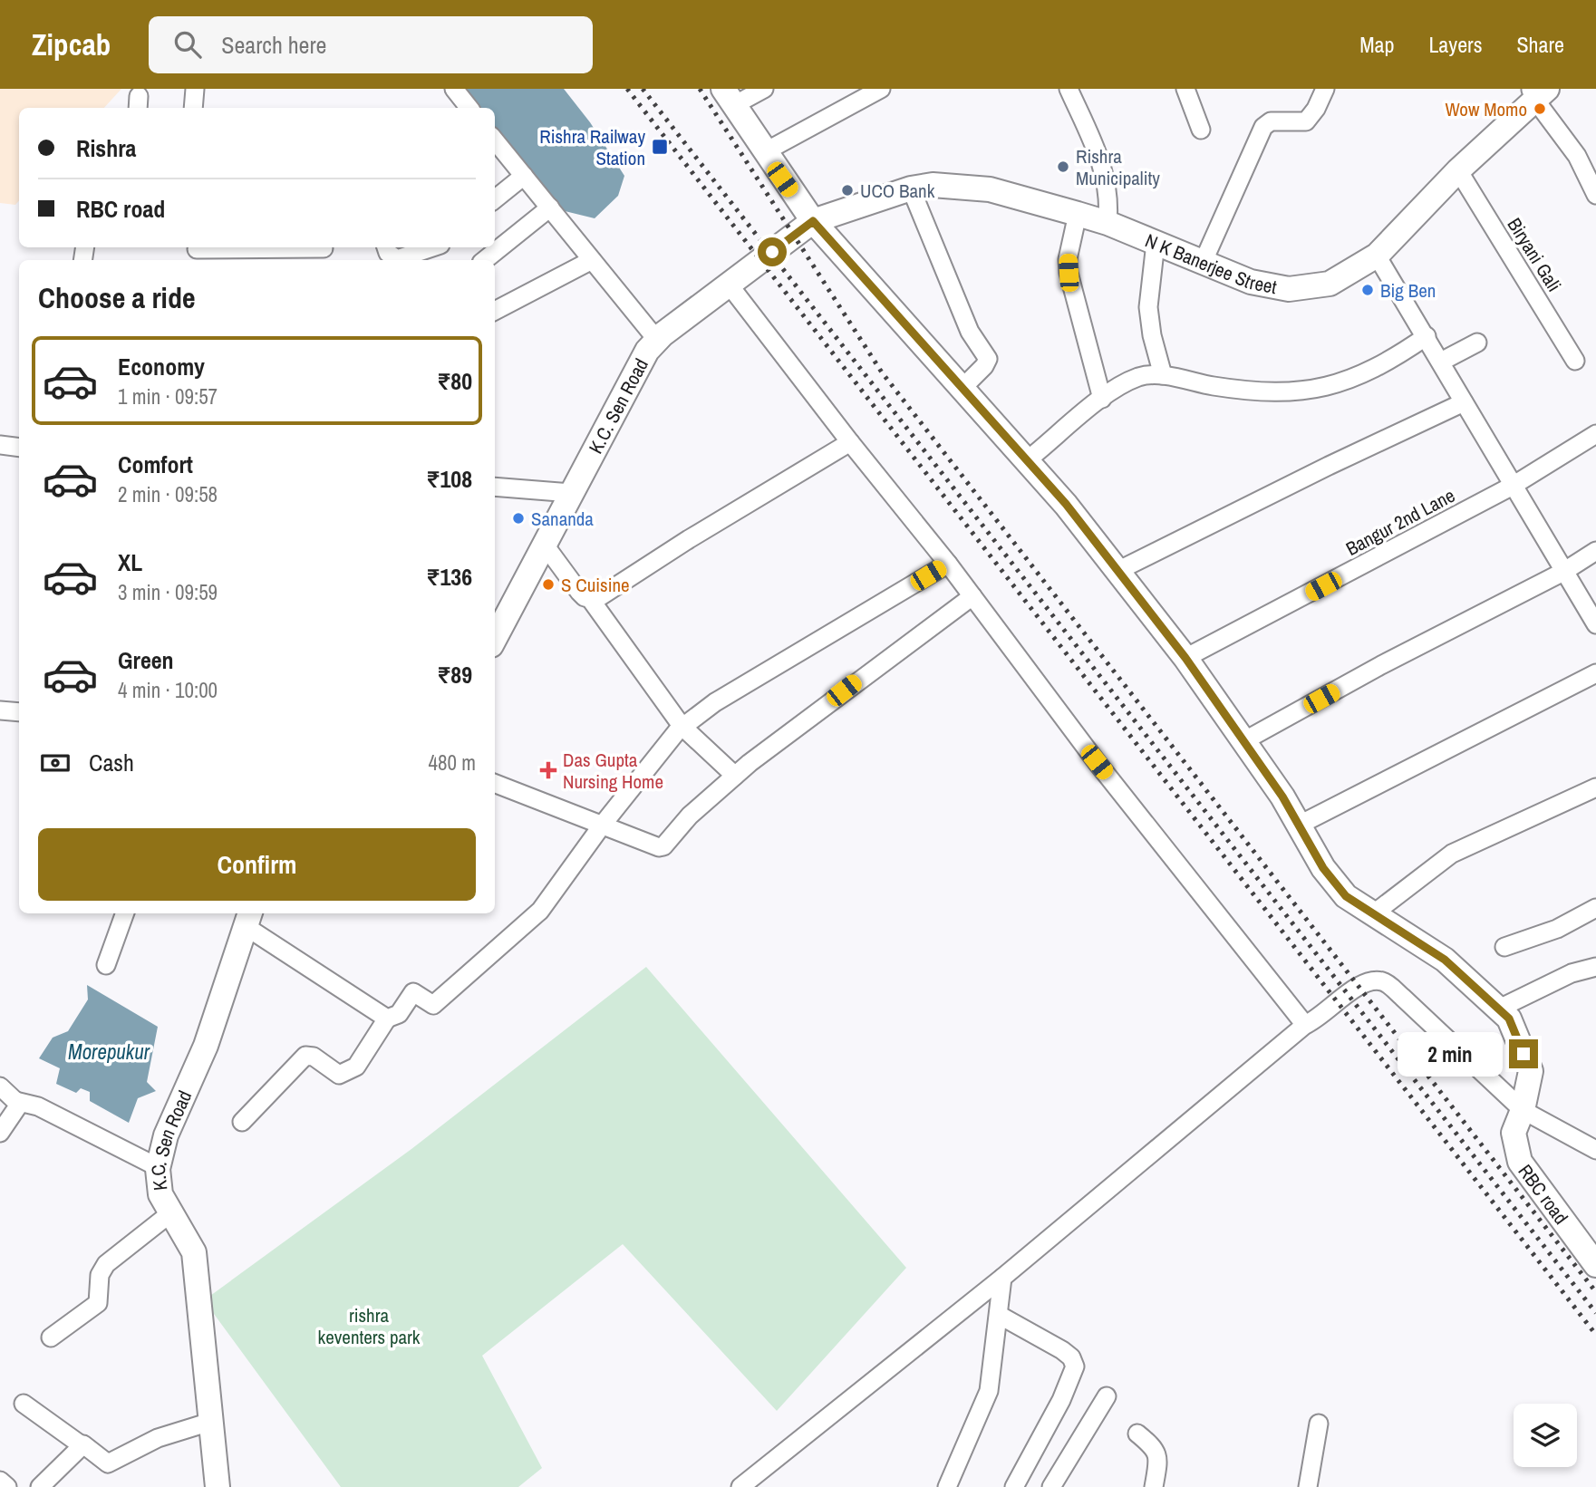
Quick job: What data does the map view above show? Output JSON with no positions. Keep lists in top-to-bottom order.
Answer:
{
  "streets": {
    "street": [
      "Biryani Gali",
      "N K Banerjee Street",
      "K.C. Sen Road",
      "Bangur 2nd Lane",
      "RBC road"
    ]
  },
  "crossings": [
    ["Biryani Gali", "N K Banerjee Street"],
    ["N K Banerjee Street", "K.C. Sen Road"],
    ["N K Banerjee Street", "RBC road"],
    ["K.C. Sen Road", "RBC road"],
    ["Bangur 2nd Lane", "RBC road"]
  ],
  "water": ["Morepukur"],
  "parks": ["rishra keventers park"],
  "places": {
    "other": [
      "Wow Momo",
      "Rishra Municipality",
      "UCO Bank",
      "Big Ben",
      "Sananda",
      "S Cuisine"
    ],
    "transit": ["Rishra Railway Station"],
    "health": ["Das Gupta Nursing Home"]
  },
  "page": {
    "header": "Zipcab",
    "search": "Search here",
    "nav": ["Map", "Layers", "Share"],
    "banner": ["Rishra", "RBC road"],
    "heading": "Choose a ride",
    "list": [
      {
        "name": "Economy",
        "note": "1 min · 09:57",
        "value": "₹80"
      },
      {
        "name": "Comfort",
        "note": "2 min · 09:58",
        "value": "₹108"
      },
      {
        "name": "XL",
        "note": "3 min · 09:59",
        "value": "₹136"
      },
      {
        "name": "Green",
        "note": "4 min · 10:00",
        "value": "₹89"
      }
    ],
    "pay": ["Cash", "480 m"],
    "buttons": "Confirm",
    "bubble": "2 min"
  }
}
